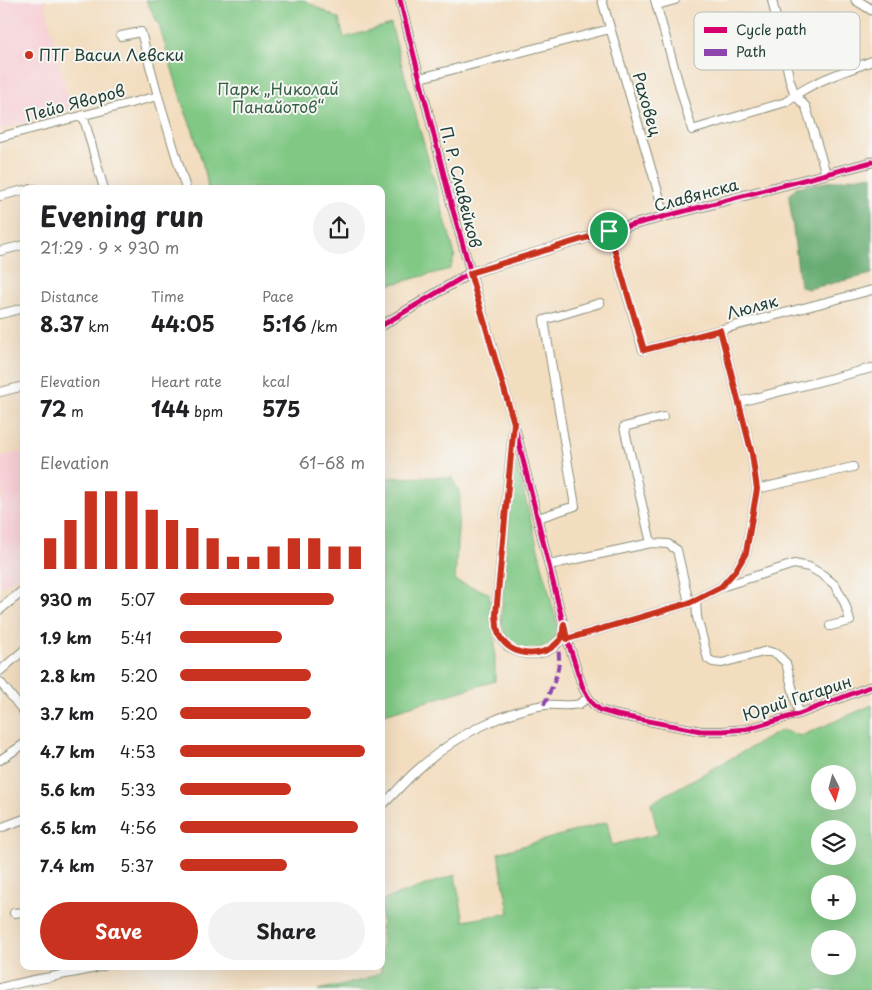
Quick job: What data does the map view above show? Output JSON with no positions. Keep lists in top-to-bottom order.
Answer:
{
  "streets": {
    "street": [
      "Пейо Яворов",
      "Раховец",
      "П. Р. Славейков",
      "Славянска",
      "Люляк",
      "Юрий Гагарин"
    ]
  },
  "crossings": [
    ["Раховец", "Славянска"],
    ["П. Р. Славейков", "Славянска"],
    ["П. Р. Славейков", "Юрий Гагарин"],
    ["Славянска", "Люляк"]
  ],
  "parks": ["Парк „Николай Панайотов“"],
  "places": ["ПТГ Васил Левски"],
  "legend": ["Cycle path", "Path"],
  "north": "bottom",
  "page": {
    "heading": ["Evening run", "21:29 · 9 × 930 m"],
    "stats": [
      ["Distance", "8.37 km"],
      ["Time", "44:05"],
      ["Pace", "5:16 /km"],
      ["Elevation", "72 m"],
      ["Heart rate", "144 bpm"],
      ["kcal", "575"]
    ],
    "chart": ["Elevation", "61–68 m"],
    "list": [
      {
        "name": "930 m",
        "note": "5:07"
      },
      {
        "name": "1.9 km",
        "note": "5:41"
      },
      {
        "name": "2.8 km",
        "note": "5:20"
      },
      {
        "name": "3.7 km",
        "note": "5:20"
      },
      {
        "name": "4.7 km",
        "note": "4:53"
      },
      {
        "name": "5.6 km",
        "note": "5:33"
      },
      {
        "name": "6.5 km",
        "note": "4:56"
      },
      {
        "name": "7.4 km",
        "note": "5:37"
      }
    ],
    "map_buttons": ["+", "−"],
    "buttons": ["Save", "Share"]
  }
}
